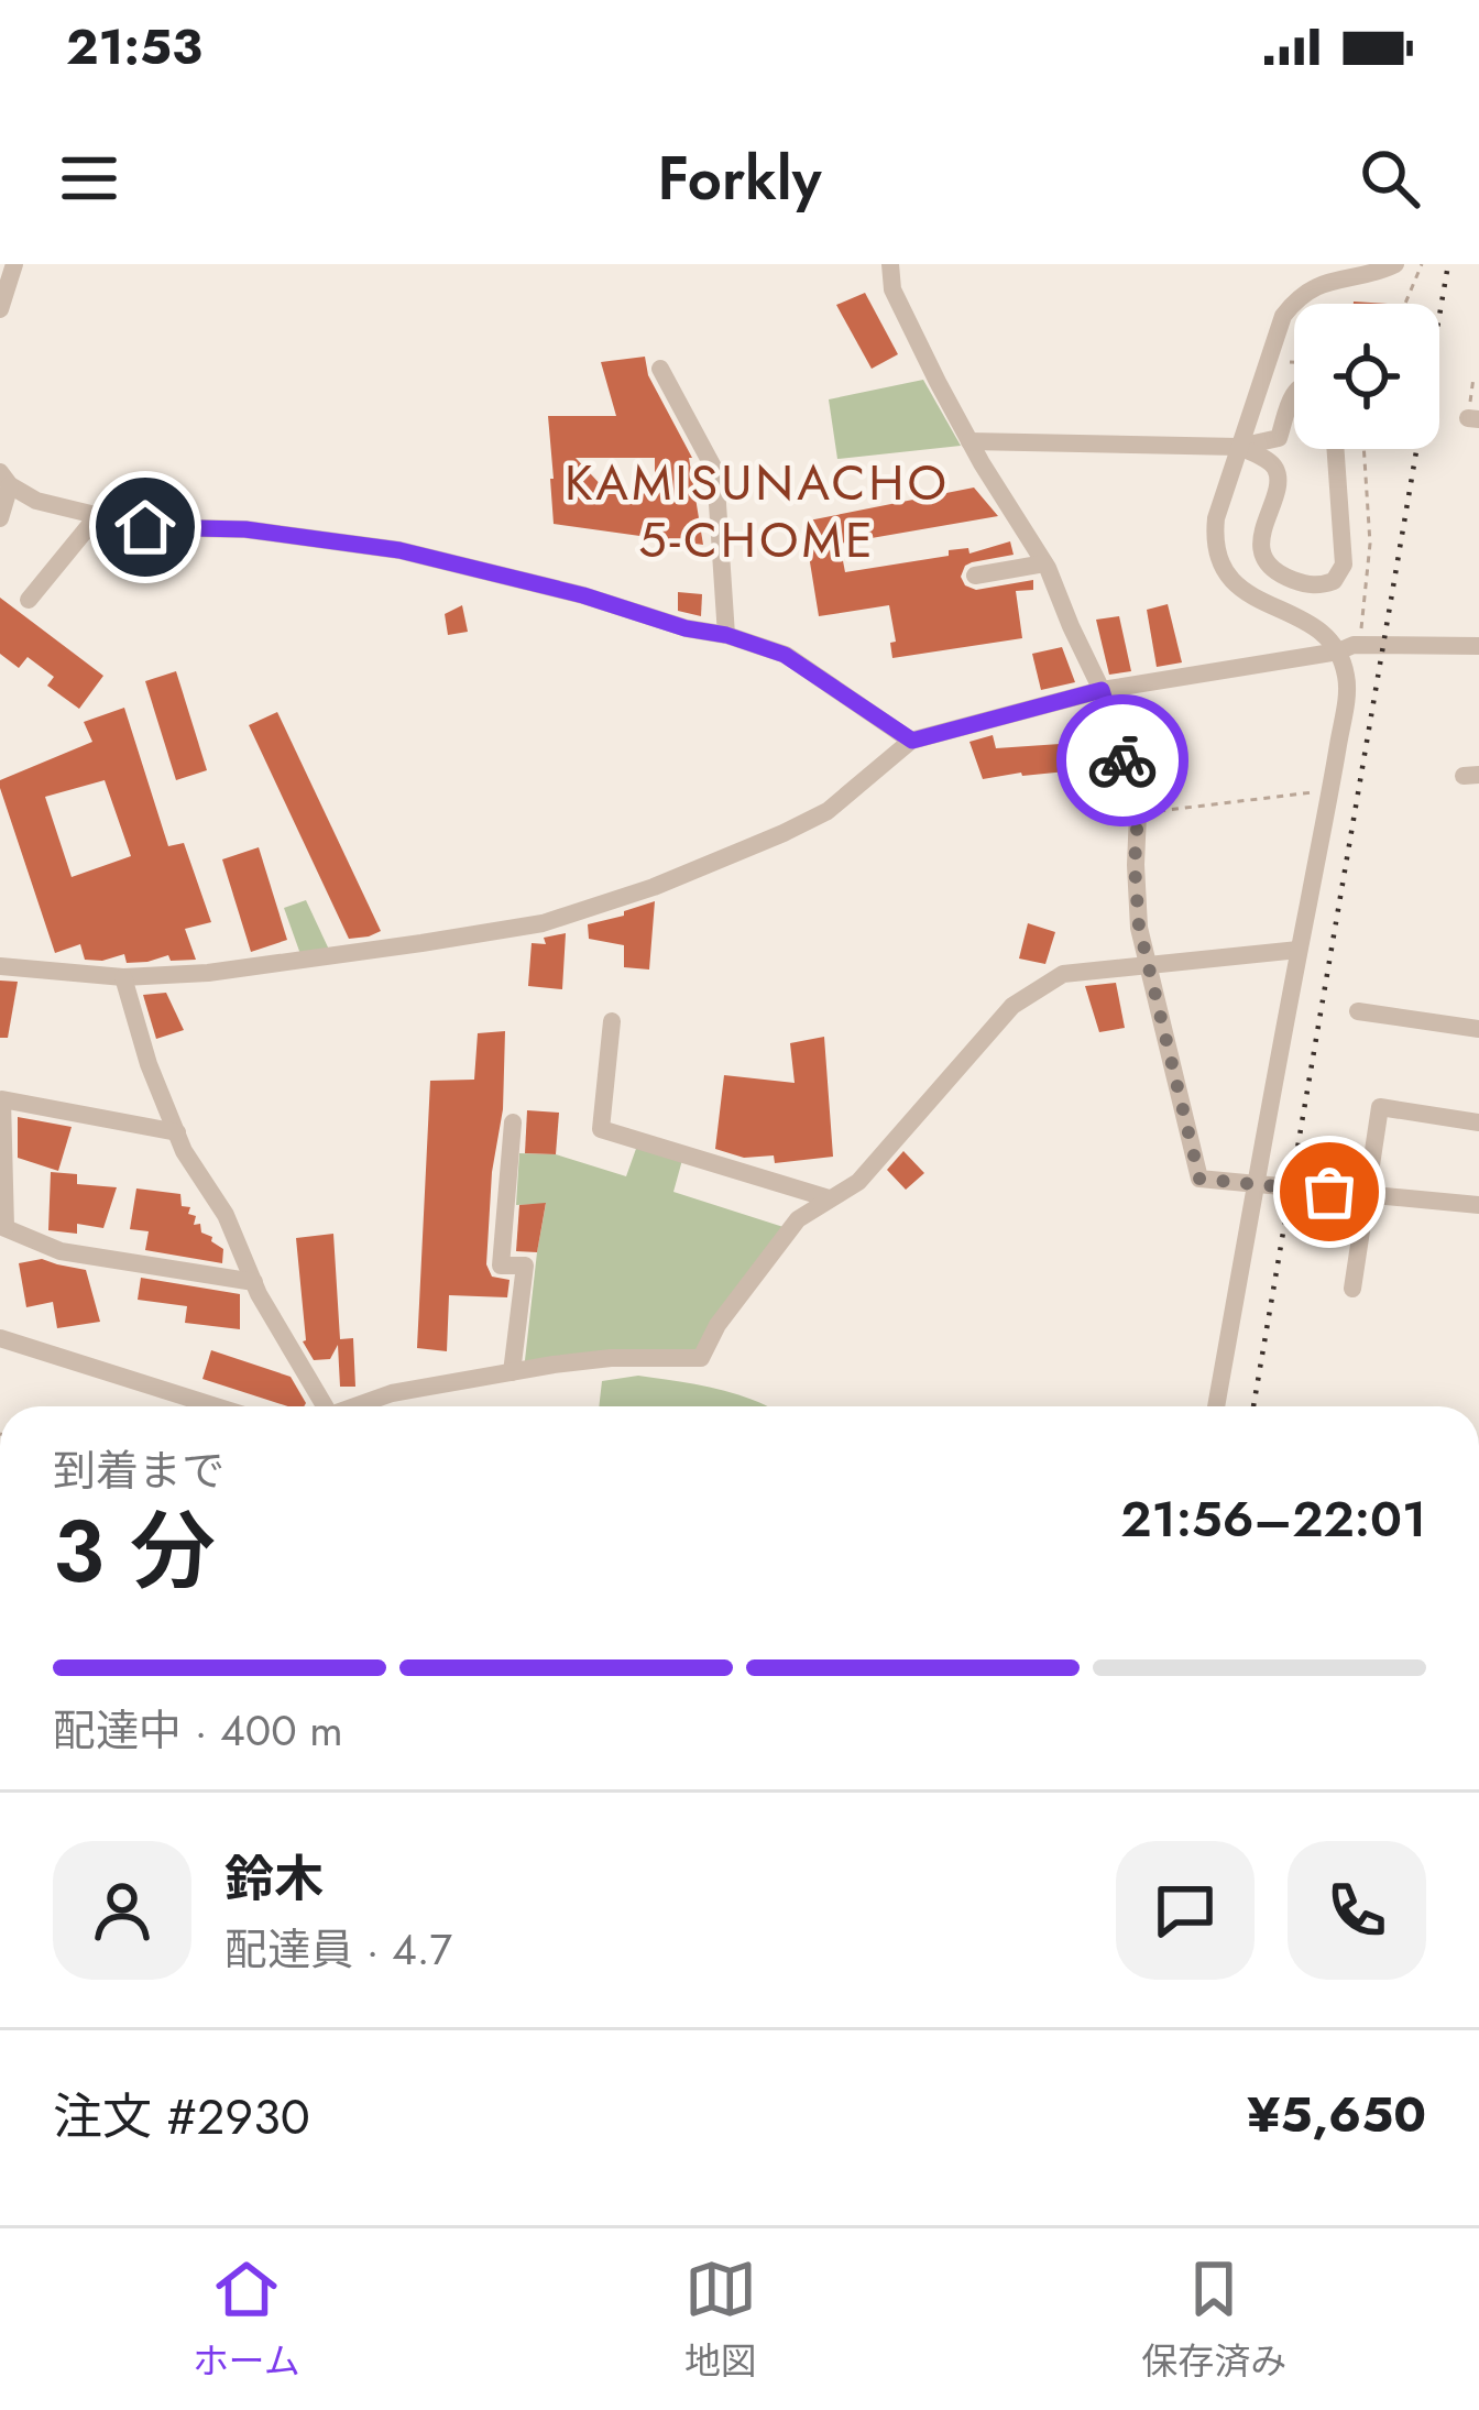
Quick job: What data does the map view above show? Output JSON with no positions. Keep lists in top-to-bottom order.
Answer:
{
  "districts": ["KAMISUNACHO 5-CHOME"],
  "page": {
    "status": "21:53",
    "header": "Forkly",
    "heading": ["3 分", "到着まで", "21:56–22:01"],
    "panel": [
      "鈴木",
      "配達員 · 4.7",
      "注文 #2930",
      "¥5,650"
    ],
    "bar": "配達中 · 400 m",
    "tabs": ["ホーム", "地図", "保存済み"]
  }
}
